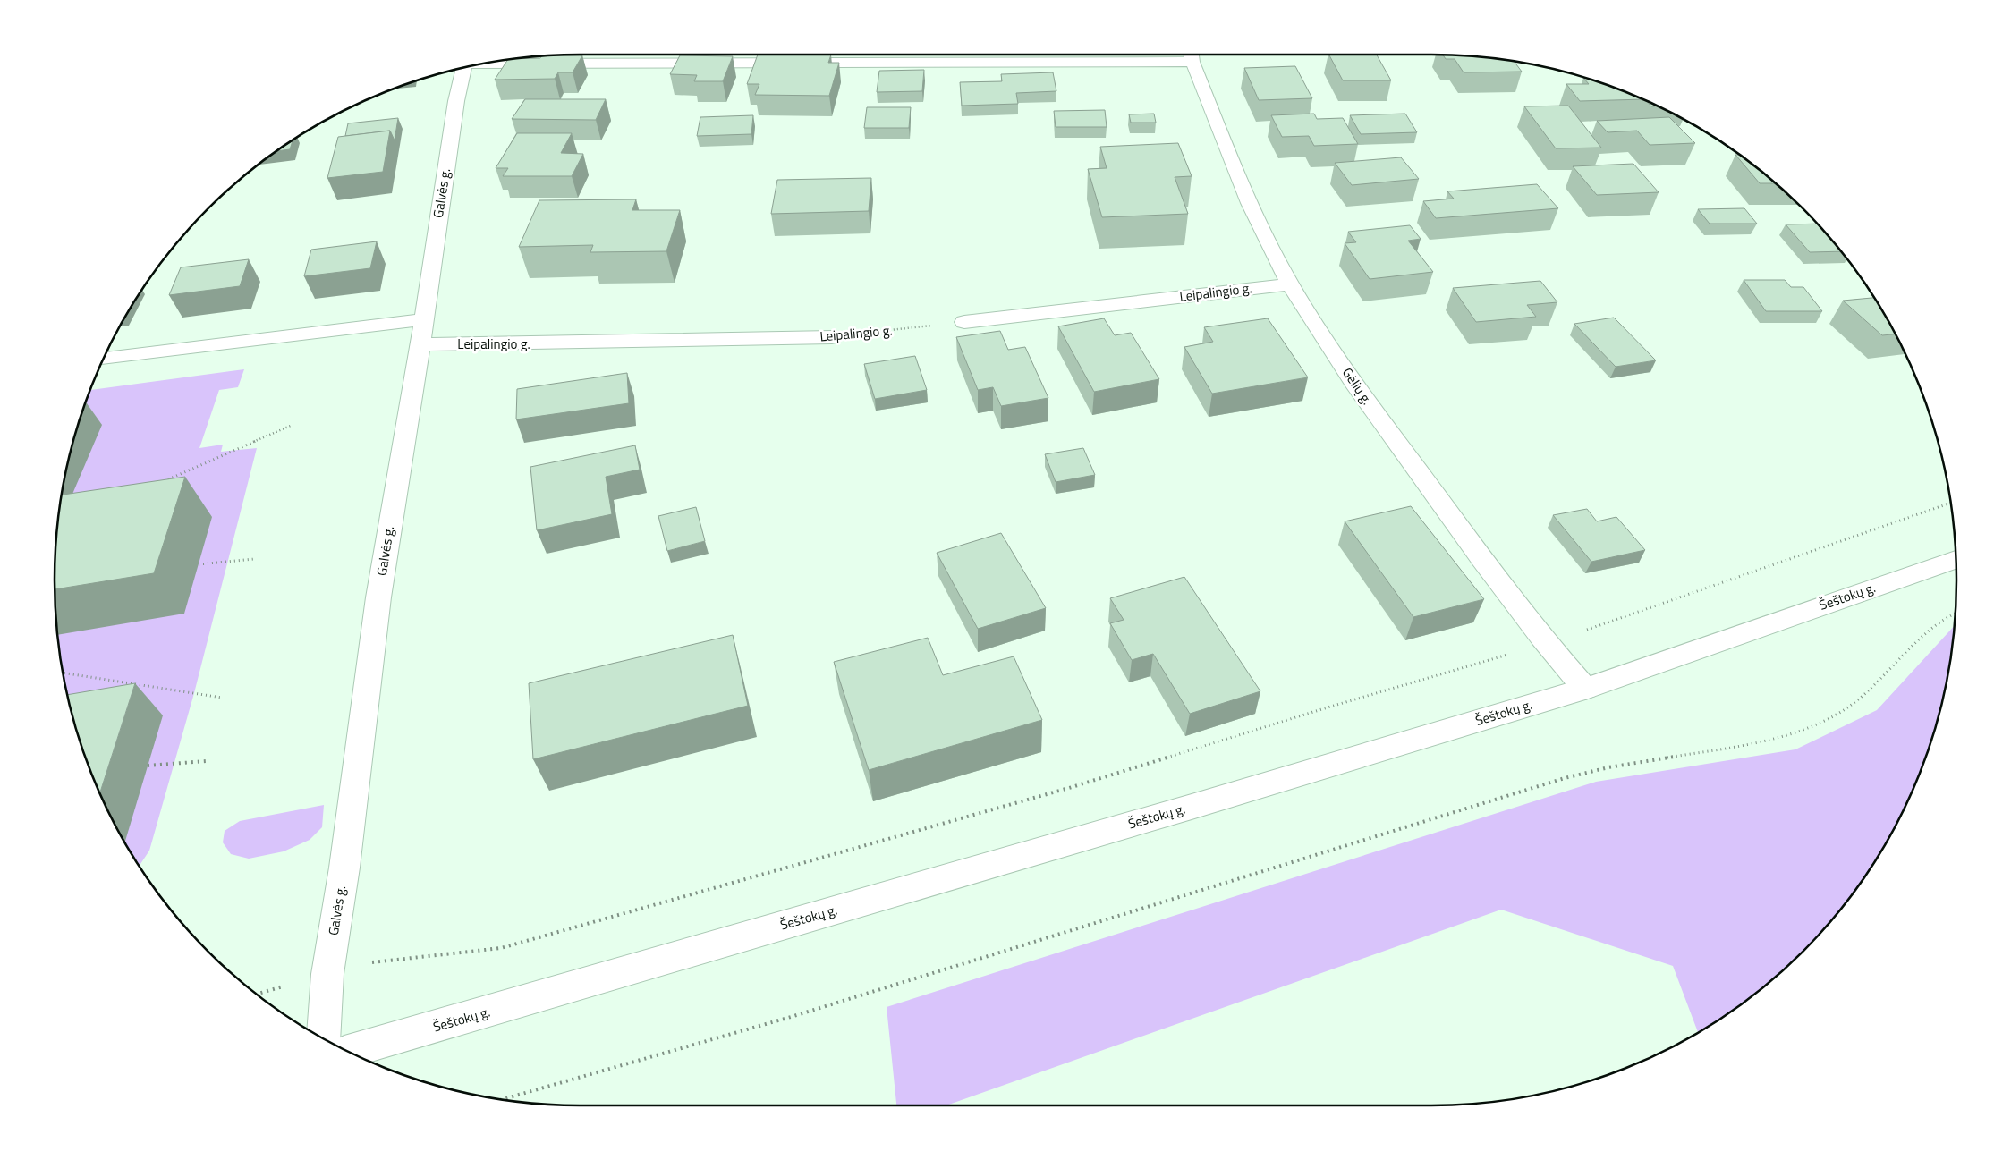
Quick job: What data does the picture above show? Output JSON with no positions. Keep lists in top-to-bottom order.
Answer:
{
  "streets": {
    "street": [
      "Galvės g.",
      "Leipalingio g.",
      "Gėlių g.",
      "Šeštokų g."
    ]
  },
  "crossings": [
    ["Galvės g.", "Leipalingio g."],
    ["Leipalingio g.", "Gėlių g."],
    ["Gėlių g.", "Šeštokų g."]
  ]
}
